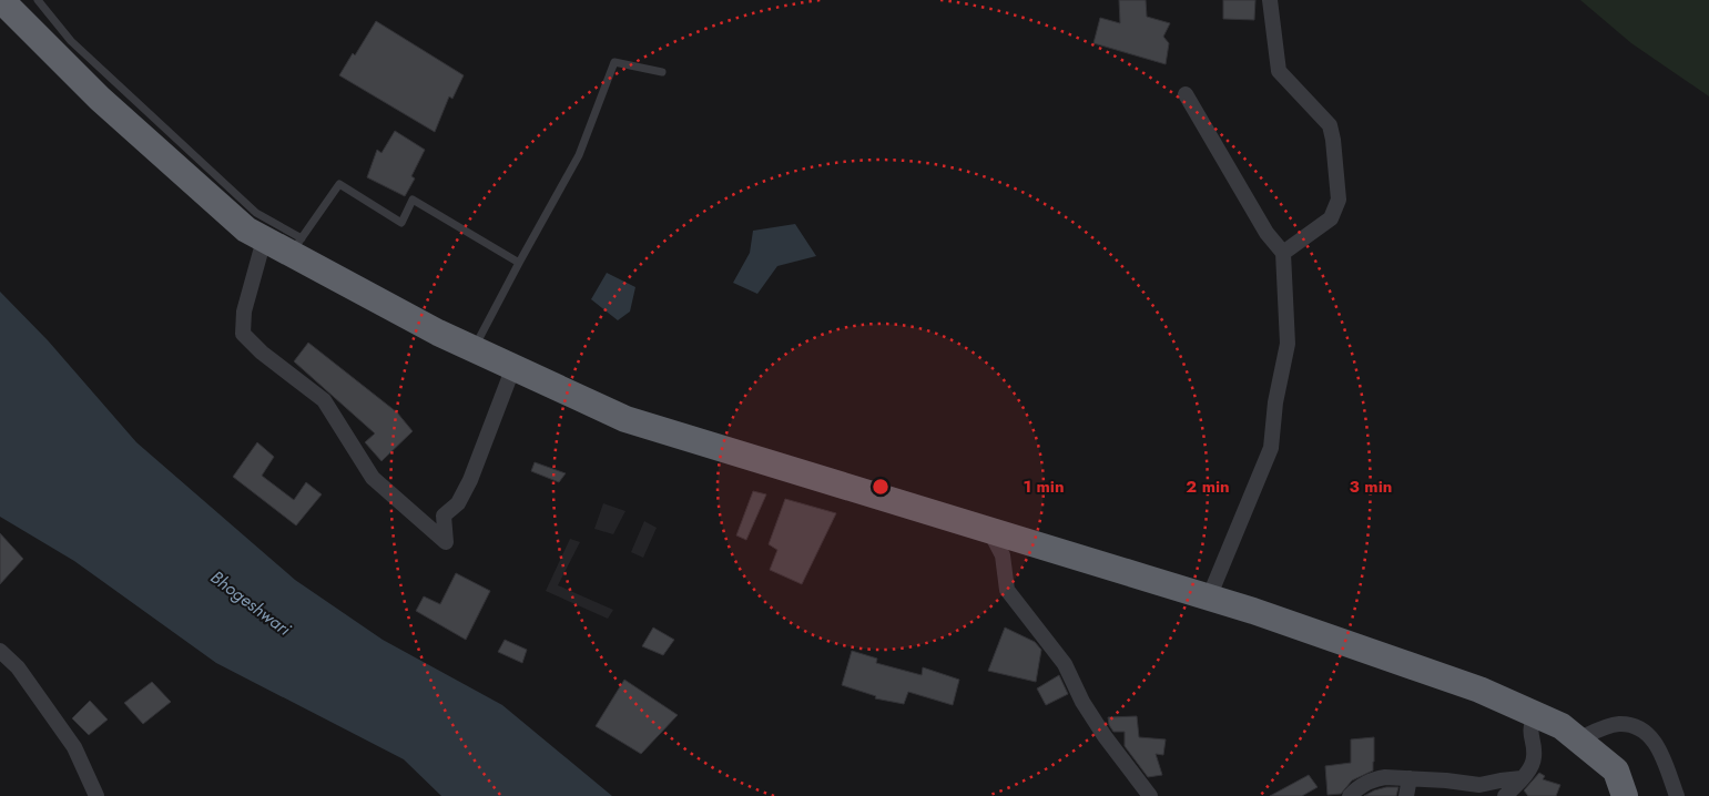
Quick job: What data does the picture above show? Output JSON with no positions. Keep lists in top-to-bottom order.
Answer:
{
  "water": ["Bhogeshwari"],
  "rings": ["1 min", "2 min", "3 min"]
}
